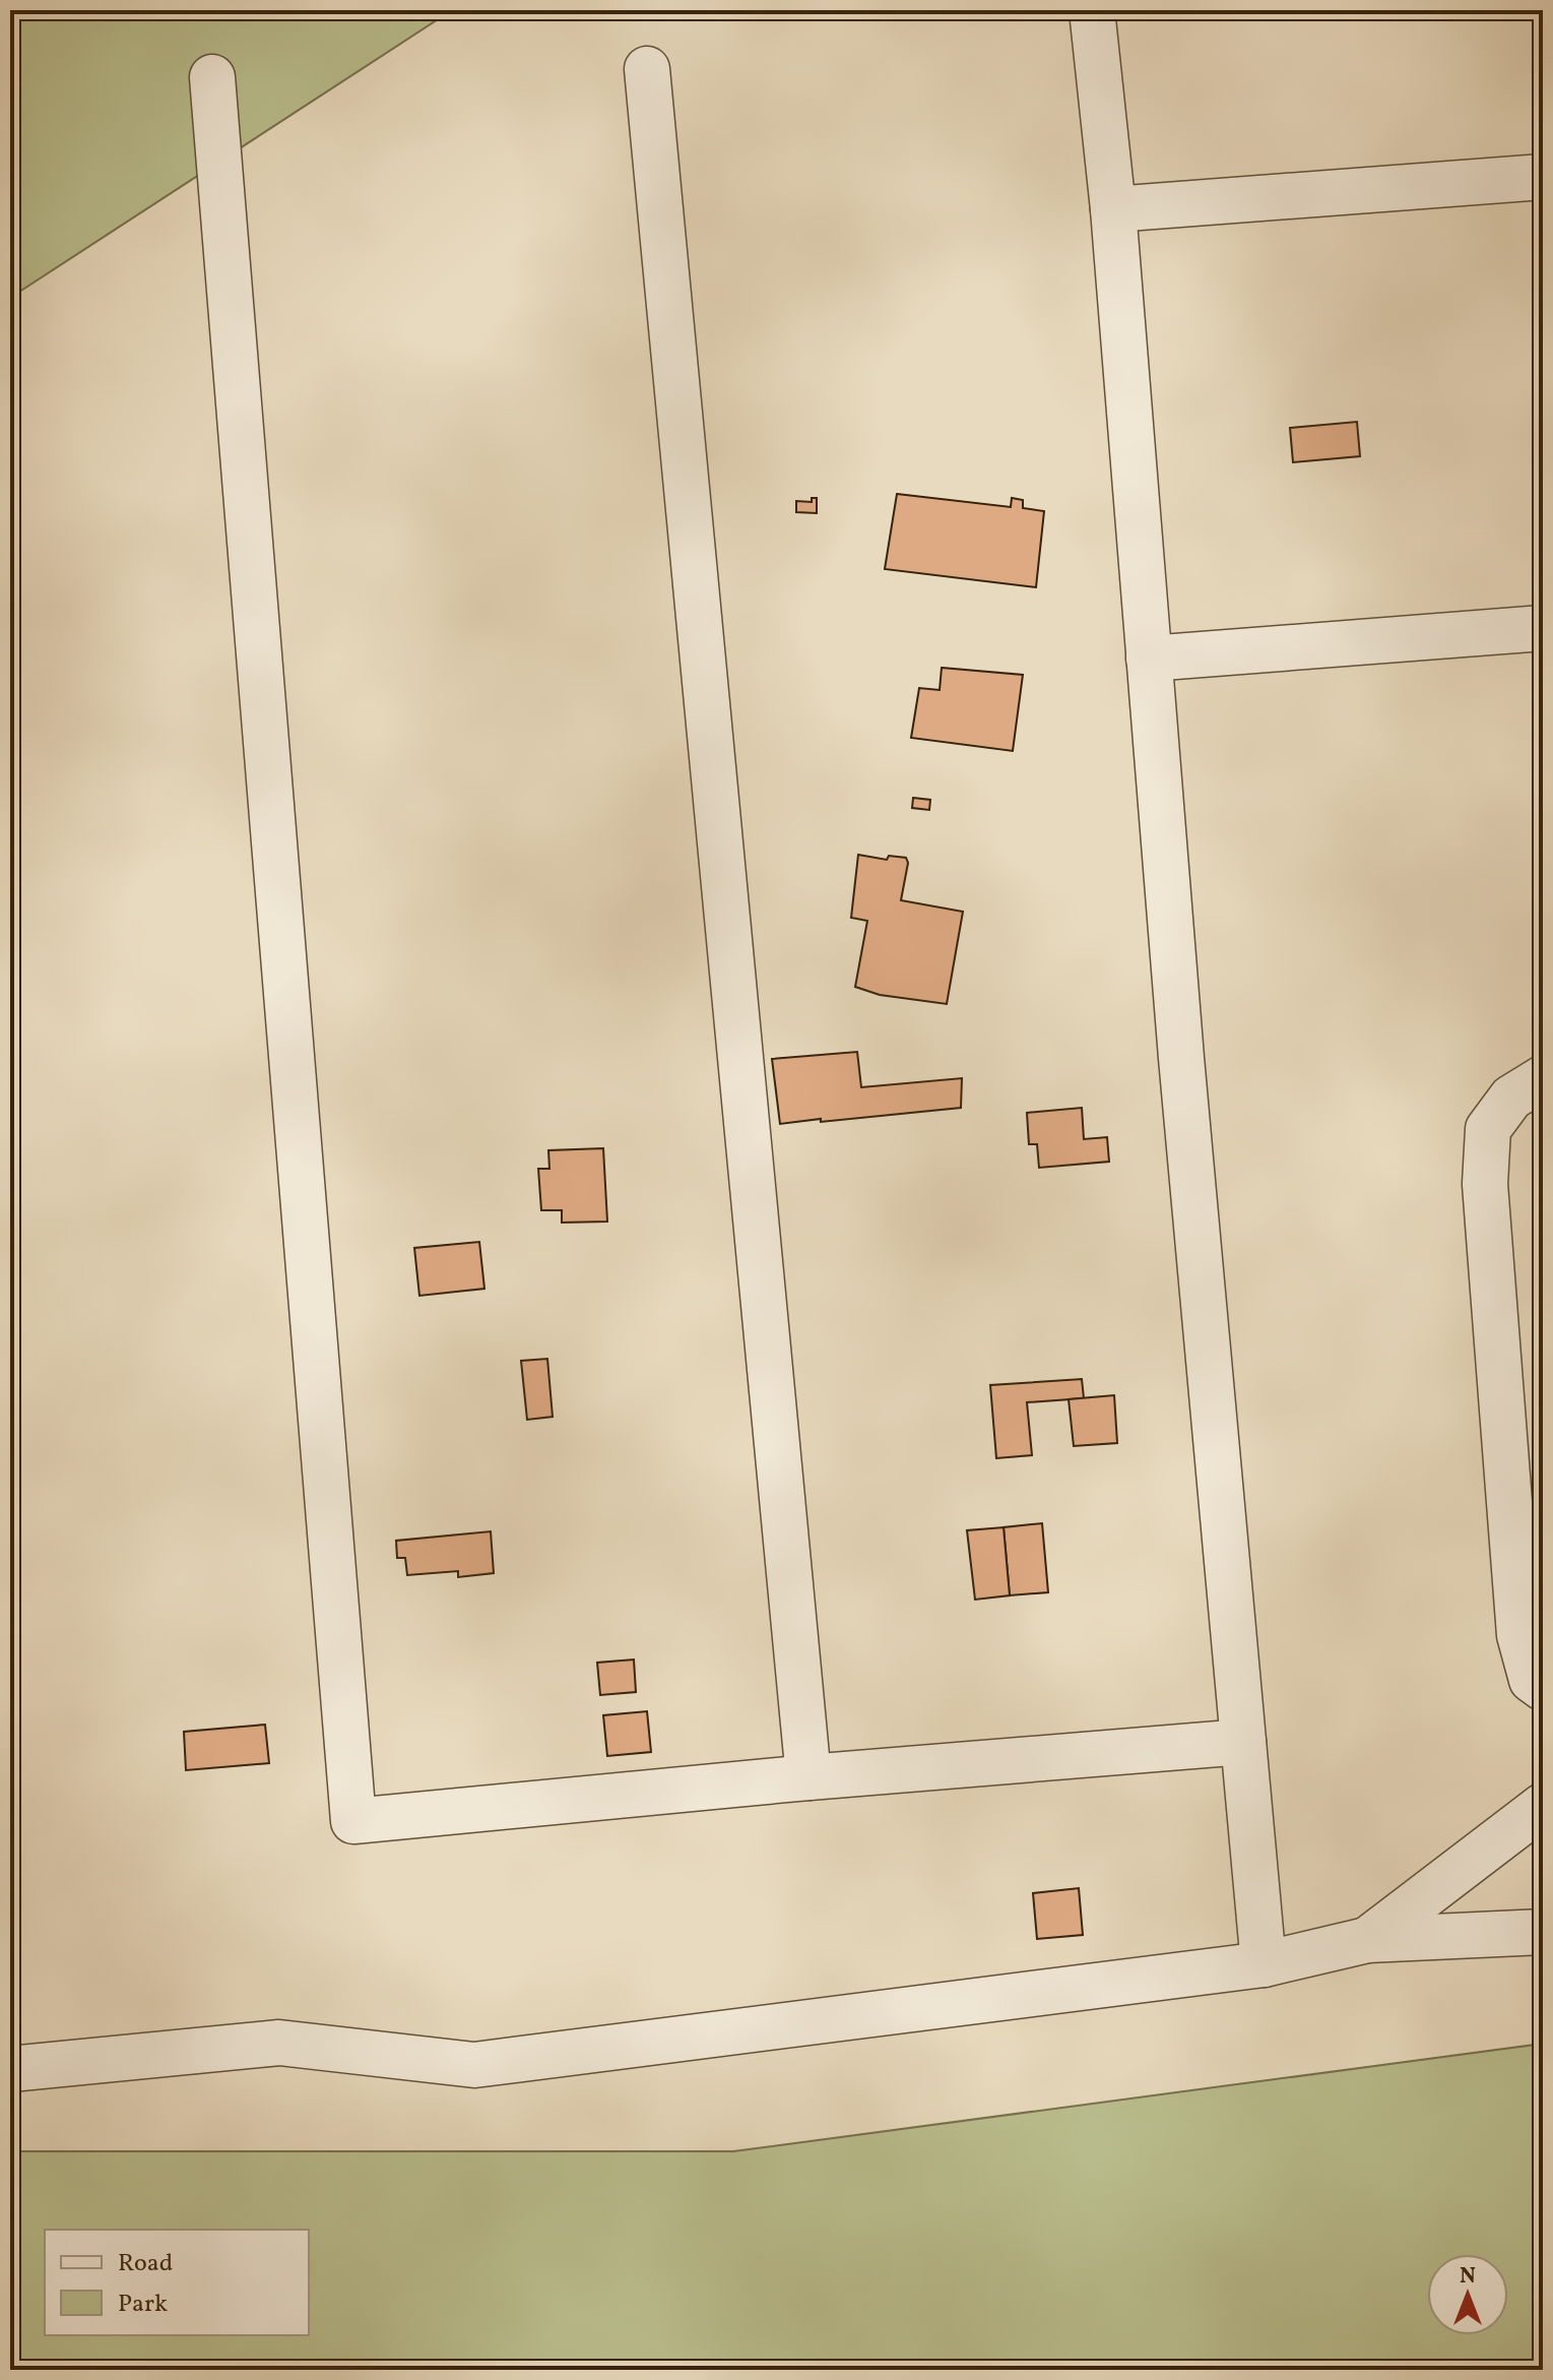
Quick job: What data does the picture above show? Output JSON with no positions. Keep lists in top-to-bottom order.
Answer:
{
  "legend": ["Road", "Park"],
  "north": "top"
}
